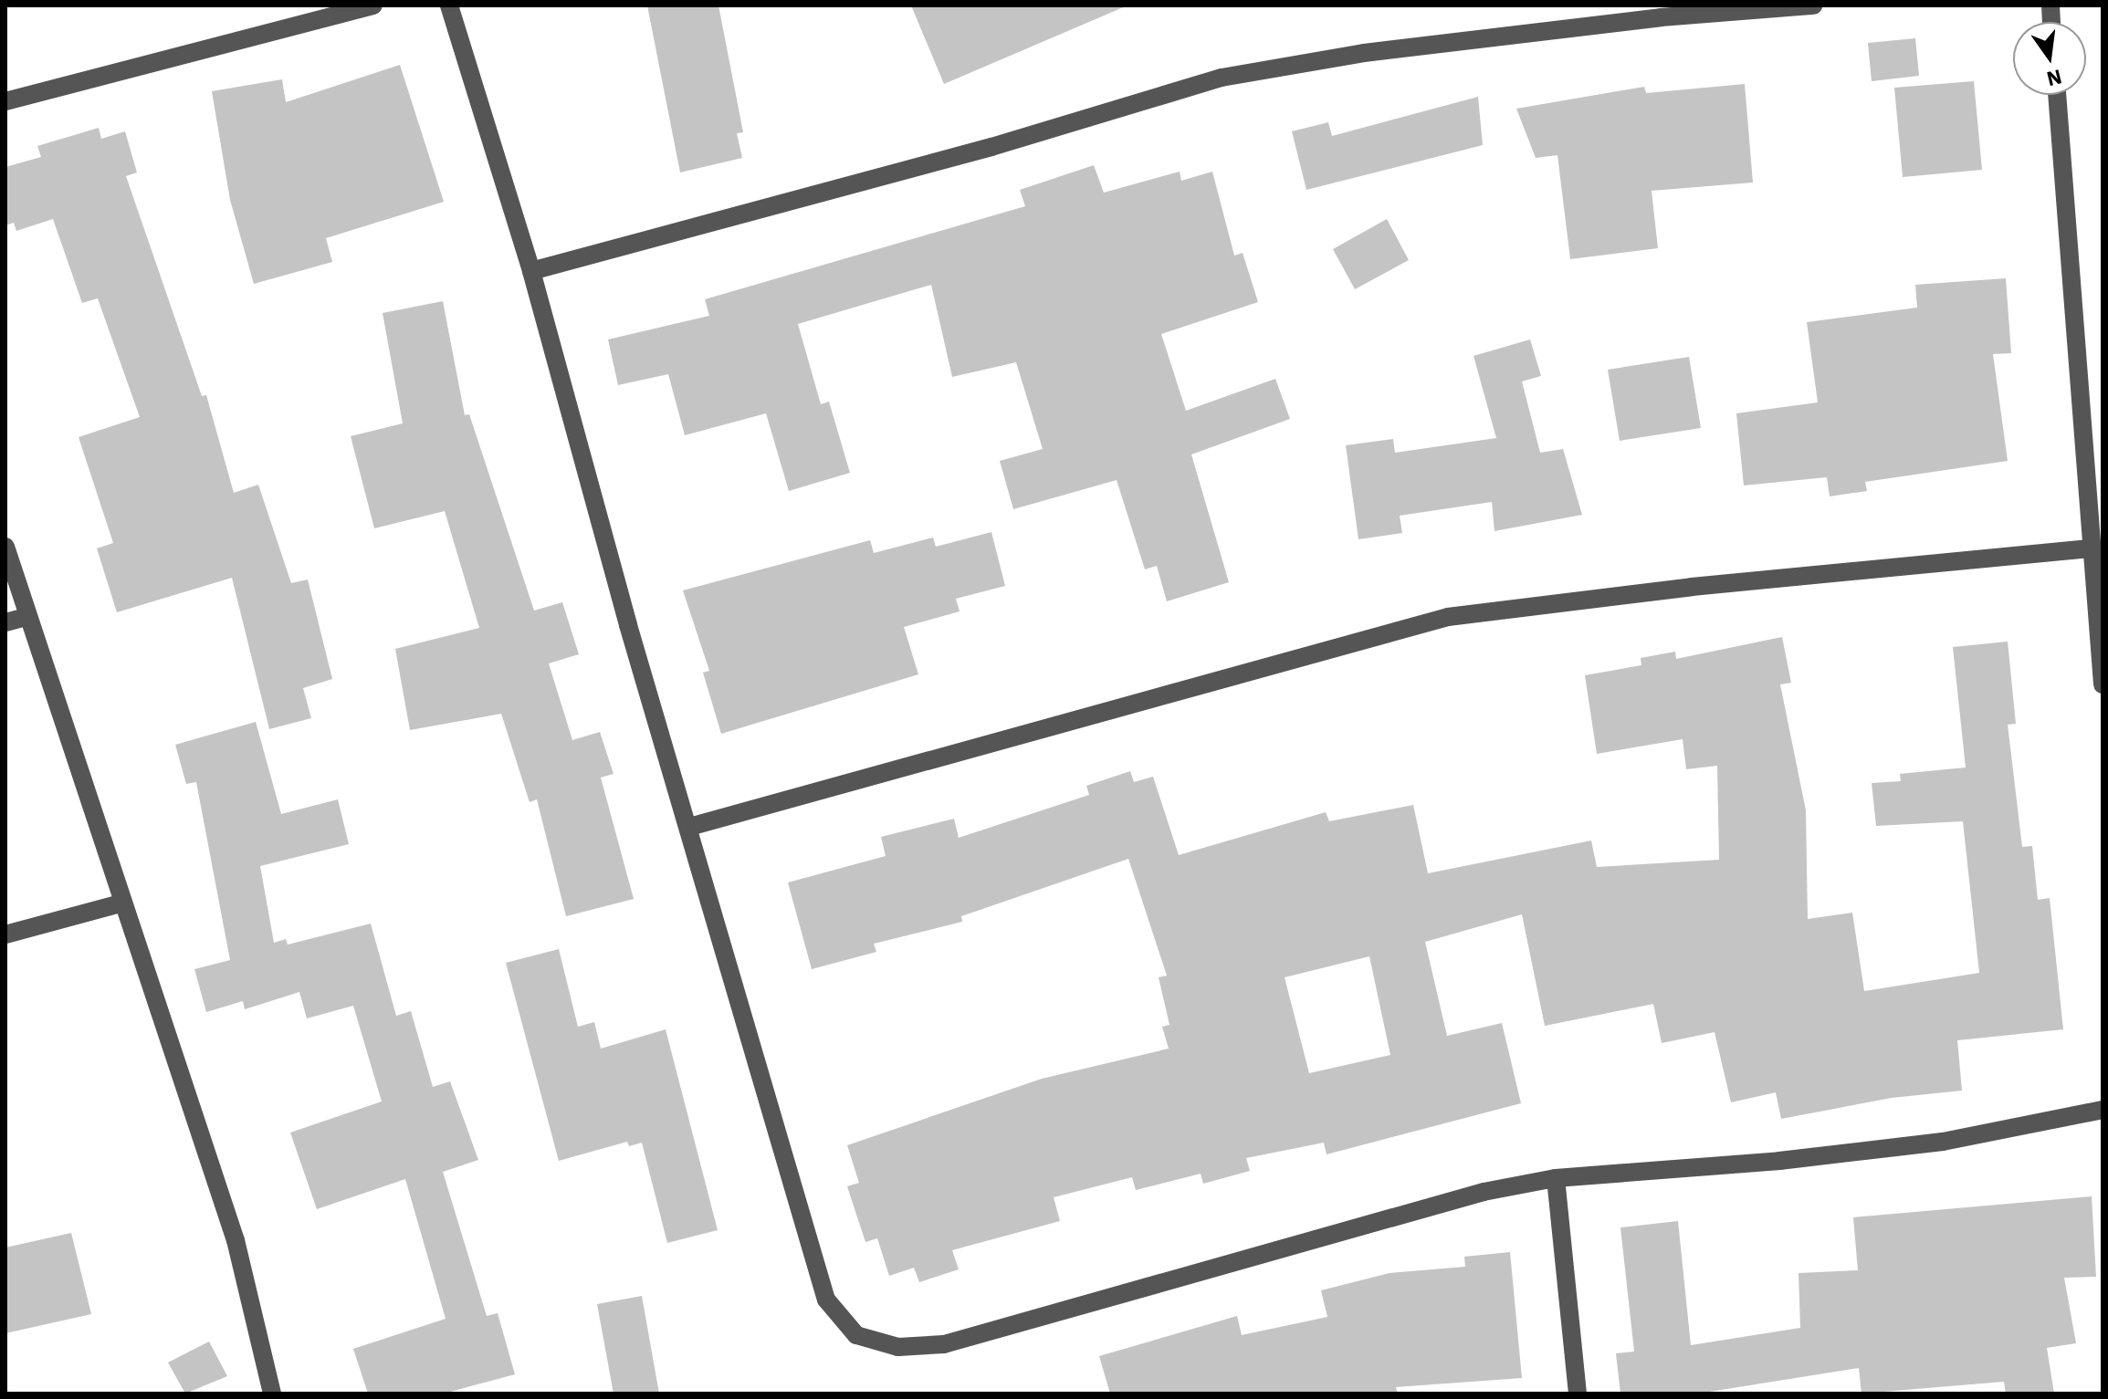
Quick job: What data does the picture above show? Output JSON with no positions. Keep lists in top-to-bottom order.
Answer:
{
  "north": "bottom"
}
